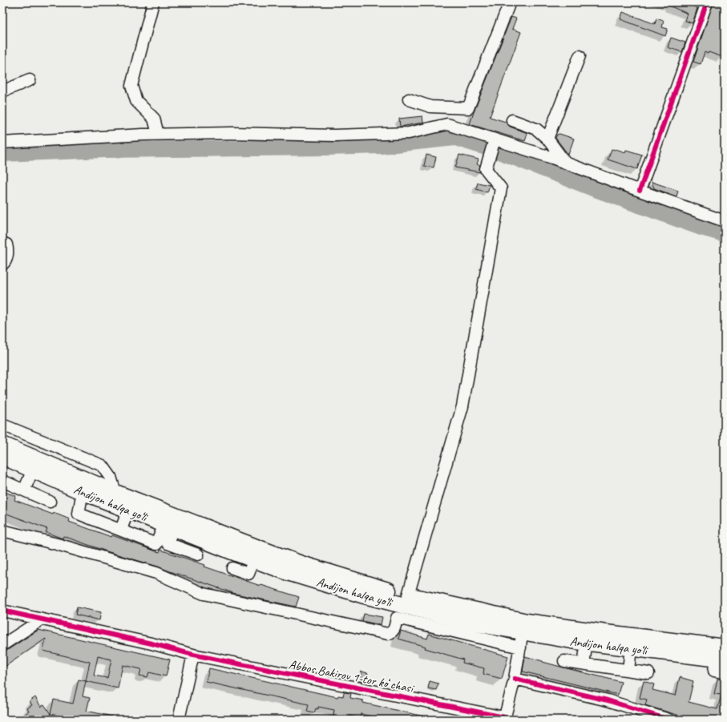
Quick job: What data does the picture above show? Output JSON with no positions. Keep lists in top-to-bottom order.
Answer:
{
  "streets": {
    "highway": ["Andijon halqa yo‘li"],
    "street": ["Abbos Bakirov 1-tor koʻchasi"]
  }
}
